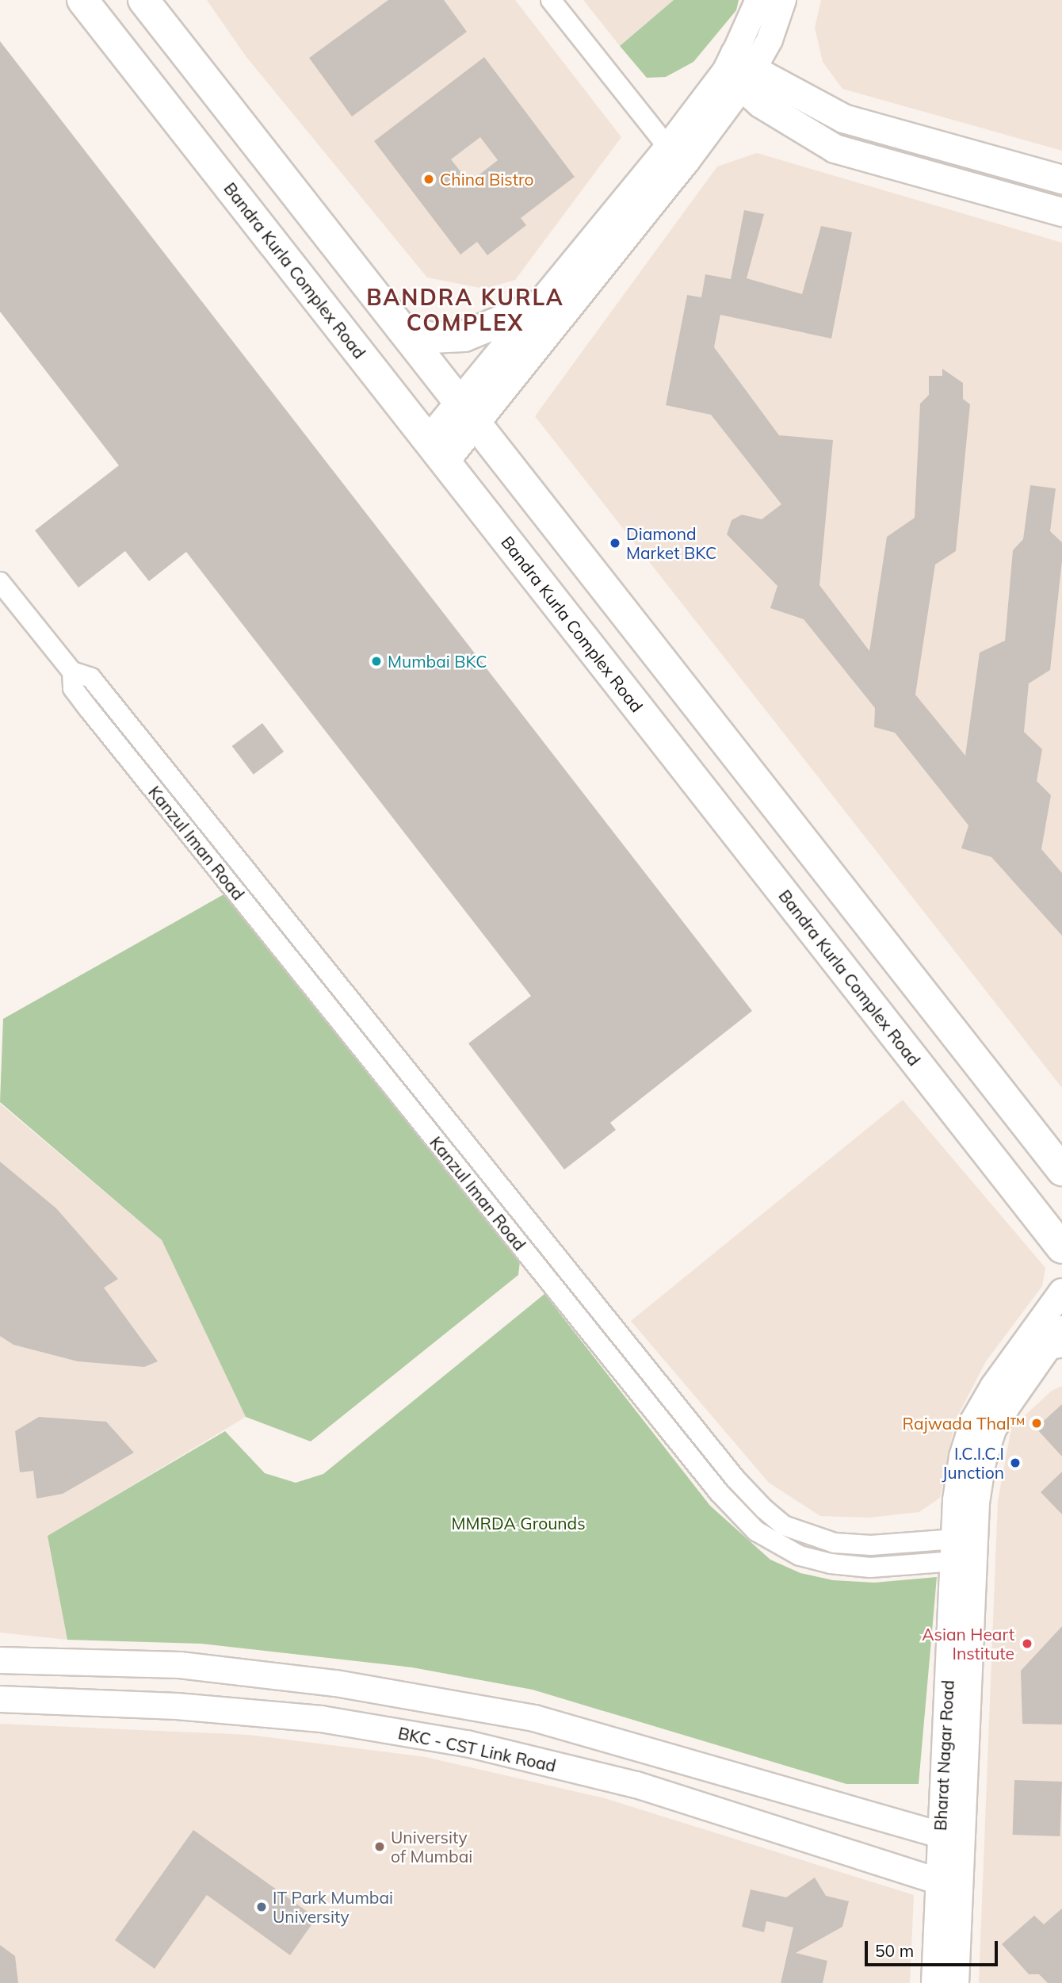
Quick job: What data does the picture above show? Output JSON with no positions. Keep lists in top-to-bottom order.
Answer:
{
  "streets": {
    "main road": ["Bandra Kurla Complex Road"],
    "street": ["Kanzul Iman Road", "BKC - CST Link Road", "Bharat Nagar Road"]
  },
  "crossings": [
    ["Kanzul Iman Road", "Bharat Nagar Road"],
    ["BKC - CST Link Road", "Bharat Nagar Road"]
  ],
  "districts": ["BANDRA KURLA COMPLEX"],
  "parks": ["MMRDA Grounds"],
  "places": [
    "China Bistro",
    "Diamond Market BKC",
    "Mumbai BKC",
    "Rajwada Thal™",
    "I.C.I.C.I Junction",
    "Asian Heart Institute",
    "University of Mumbai",
    "IT Park Mumbai University"
  ],
  "scale_bar": "50 m"
}
